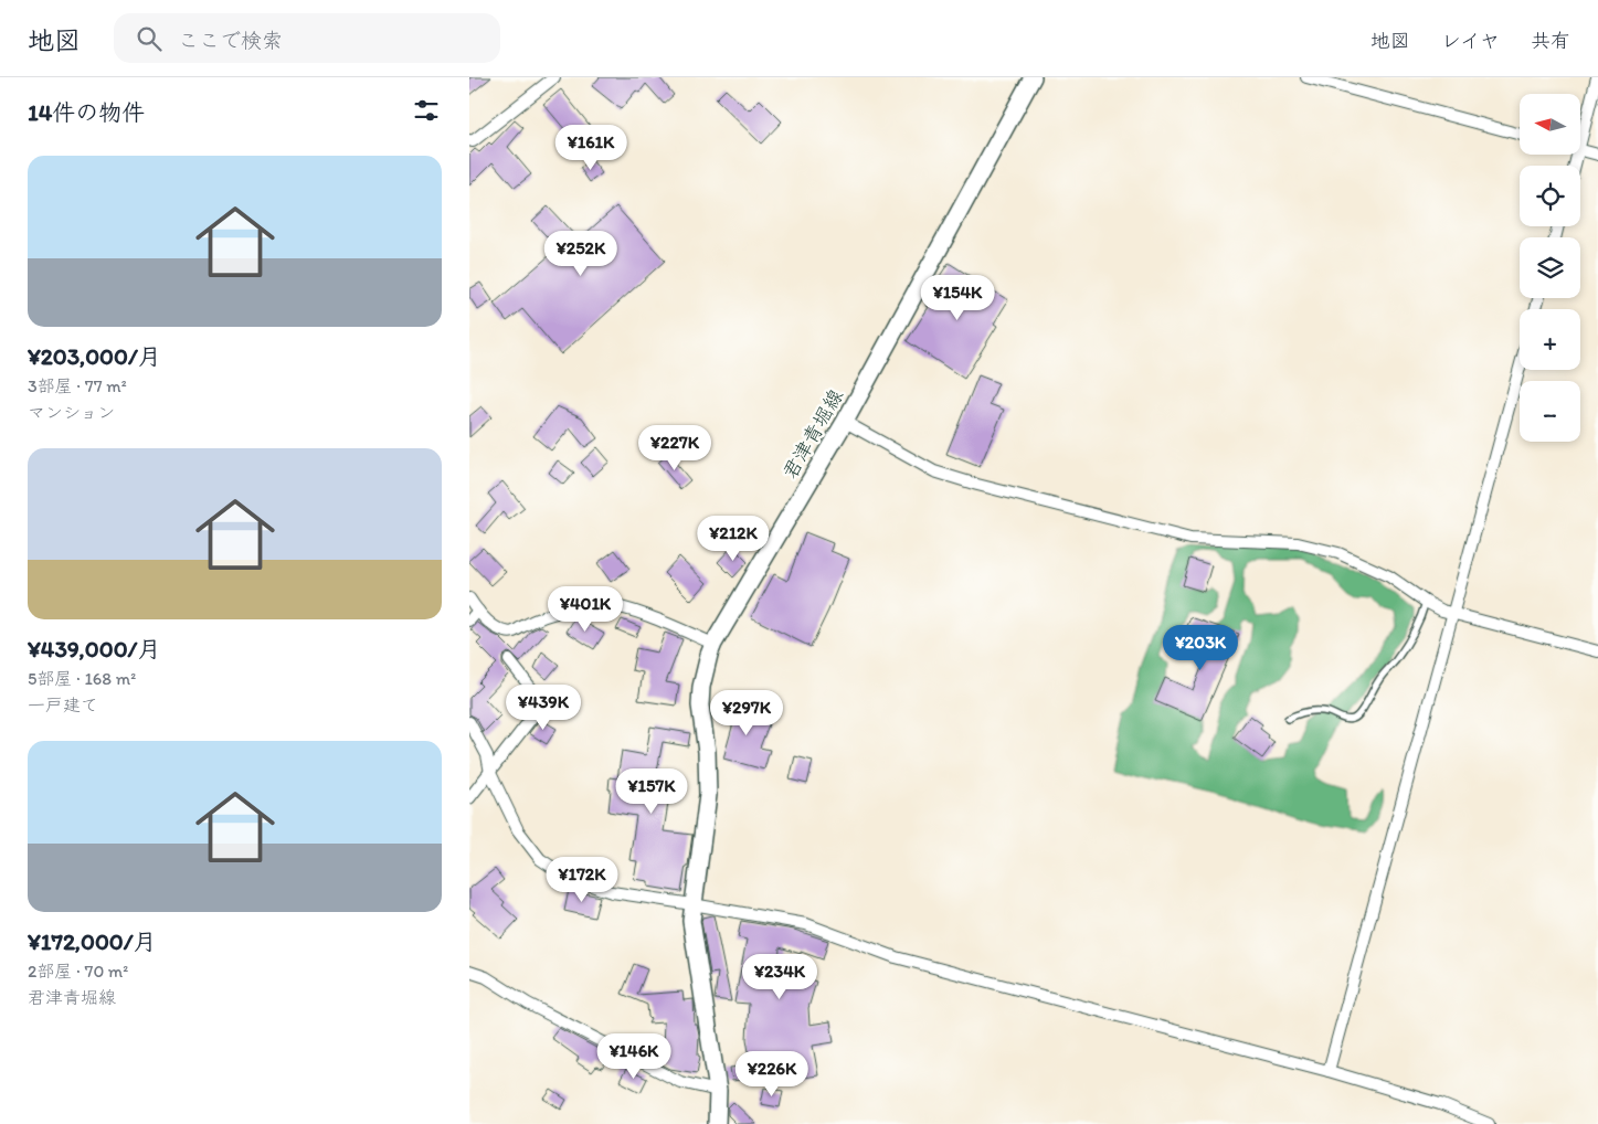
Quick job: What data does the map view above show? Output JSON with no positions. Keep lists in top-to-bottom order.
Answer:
{
  "streets": {
    "main road": ["君津青堀線"]
  },
  "north": "left",
  "page": {
    "header": "地図",
    "search": "ここで検索",
    "nav": ["地図", "レイヤ", "共有"],
    "heading": "14件の物件",
    "map_buttons": ["+", "−"],
    "price": [
      "¥161K",
      "¥252K",
      "¥154K",
      "¥227K",
      "¥212K",
      "¥401K",
      "¥203K",
      "¥439K",
      "¥297K",
      "¥157K",
      "¥172K",
      "¥234K",
      "¥146K",
      "¥226K"
    ],
    "list": [
      {
        "name": "¥203,000/月",
        "note": "3部屋 · 77 m² · マンション"
      },
      {
        "name": "¥439,000/月",
        "note": "5部屋 · 168 m² · 一戸建て"
      },
      {
        "name": "¥172,000/月",
        "note": "2部屋 · 70 m² · 君津青堀線"
      }
    ]
  }
}
